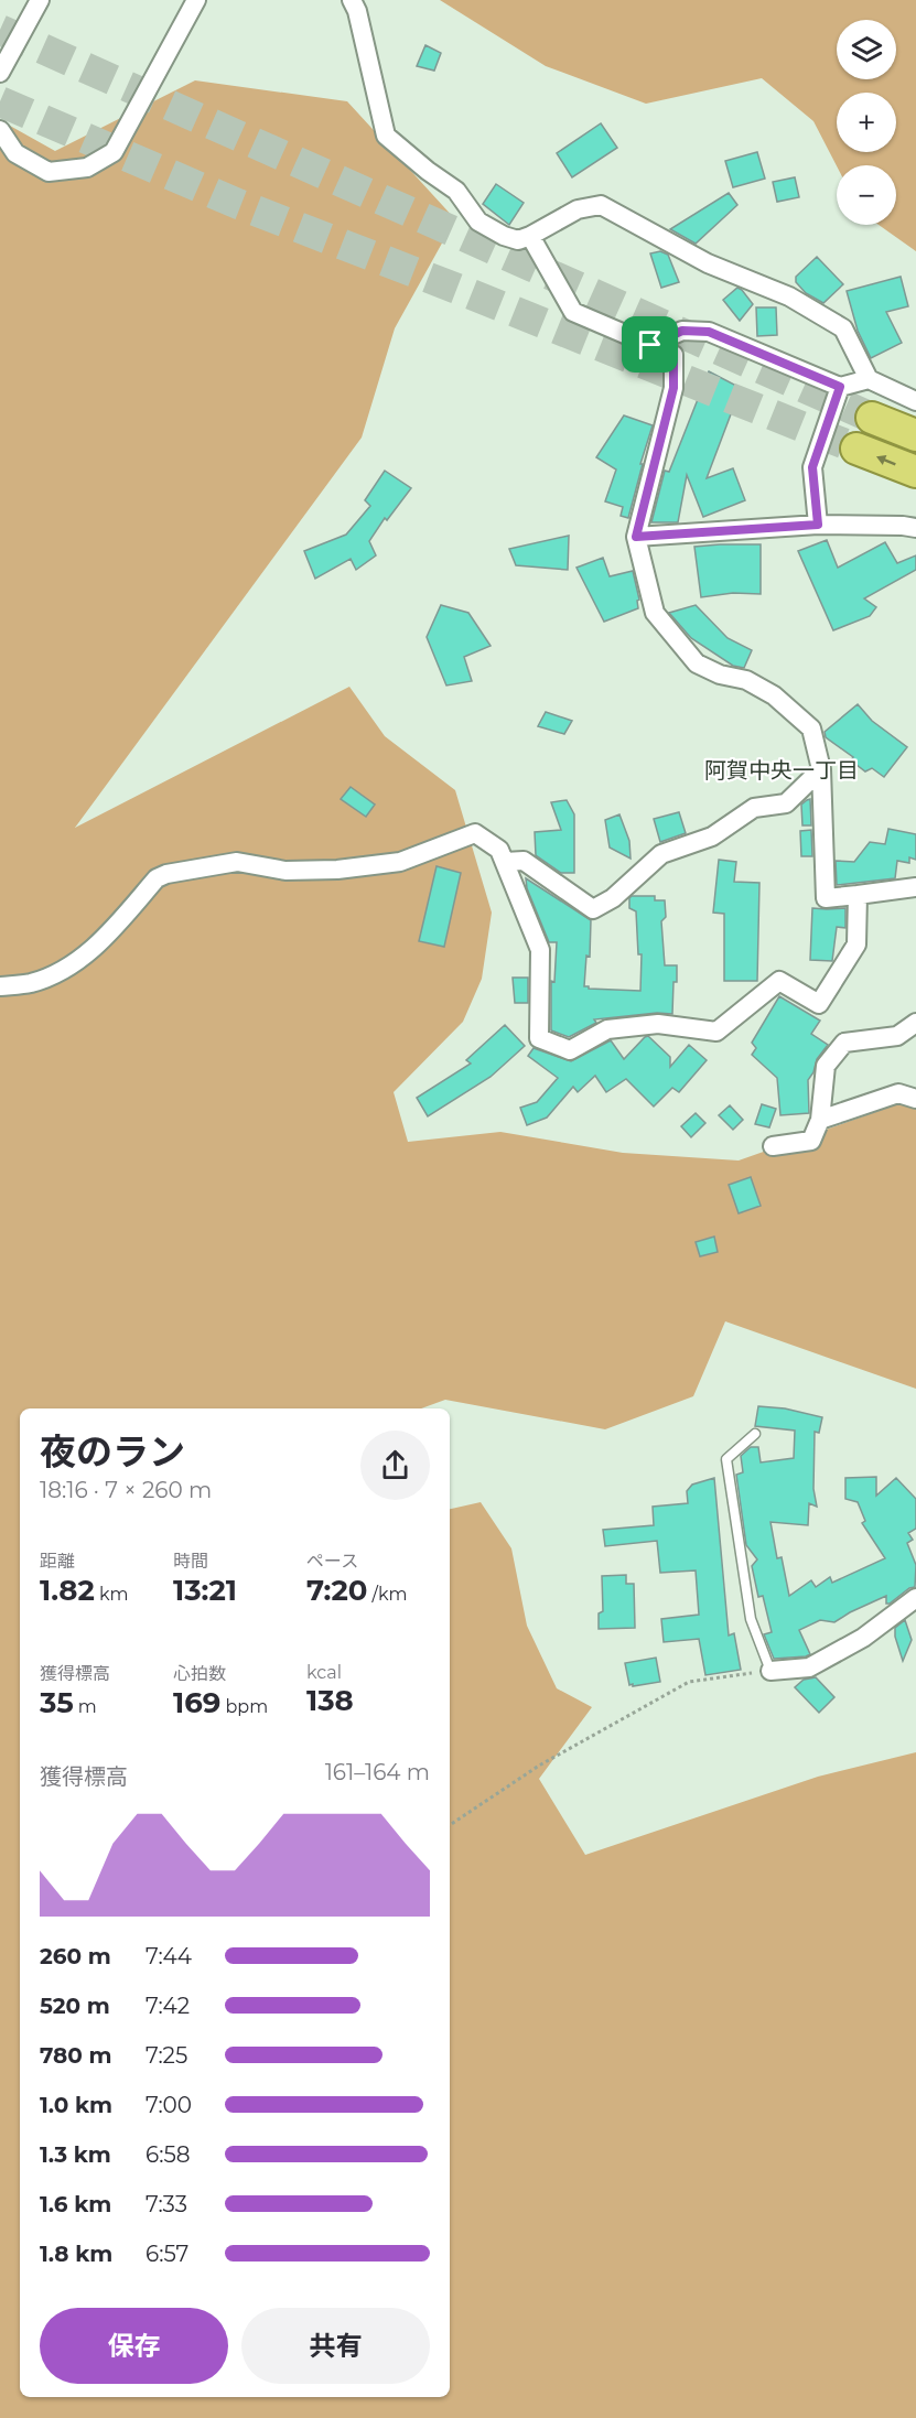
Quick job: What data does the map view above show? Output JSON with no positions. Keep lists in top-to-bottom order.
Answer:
{
  "districts": ["阿賀中央一丁目"],
  "page": {
    "map_buttons": ["+", "−"],
    "heading": ["夜のラン", "18:16 · 7 × 260 m"],
    "stats": [
      ["距離", "1.82 km"],
      ["時間", "13:21"],
      ["ペース", "7:20 /km"],
      ["獲得標高", "35 m"],
      ["心拍数", "169 bpm"],
      ["kcal", "138"]
    ],
    "chart": ["獲得標高", "161–164 m"],
    "list": [
      {
        "name": "260 m",
        "note": "7:44"
      },
      {
        "name": "520 m",
        "note": "7:42"
      },
      {
        "name": "780 m",
        "note": "7:25"
      },
      {
        "name": "1.0 km",
        "note": "7:00"
      },
      {
        "name": "1.3 km",
        "note": "6:58"
      },
      {
        "name": "1.6 km",
        "note": "7:33"
      },
      {
        "name": "1.8 km",
        "note": "6:57"
      }
    ],
    "buttons": ["保存", "共有"]
  }
}
